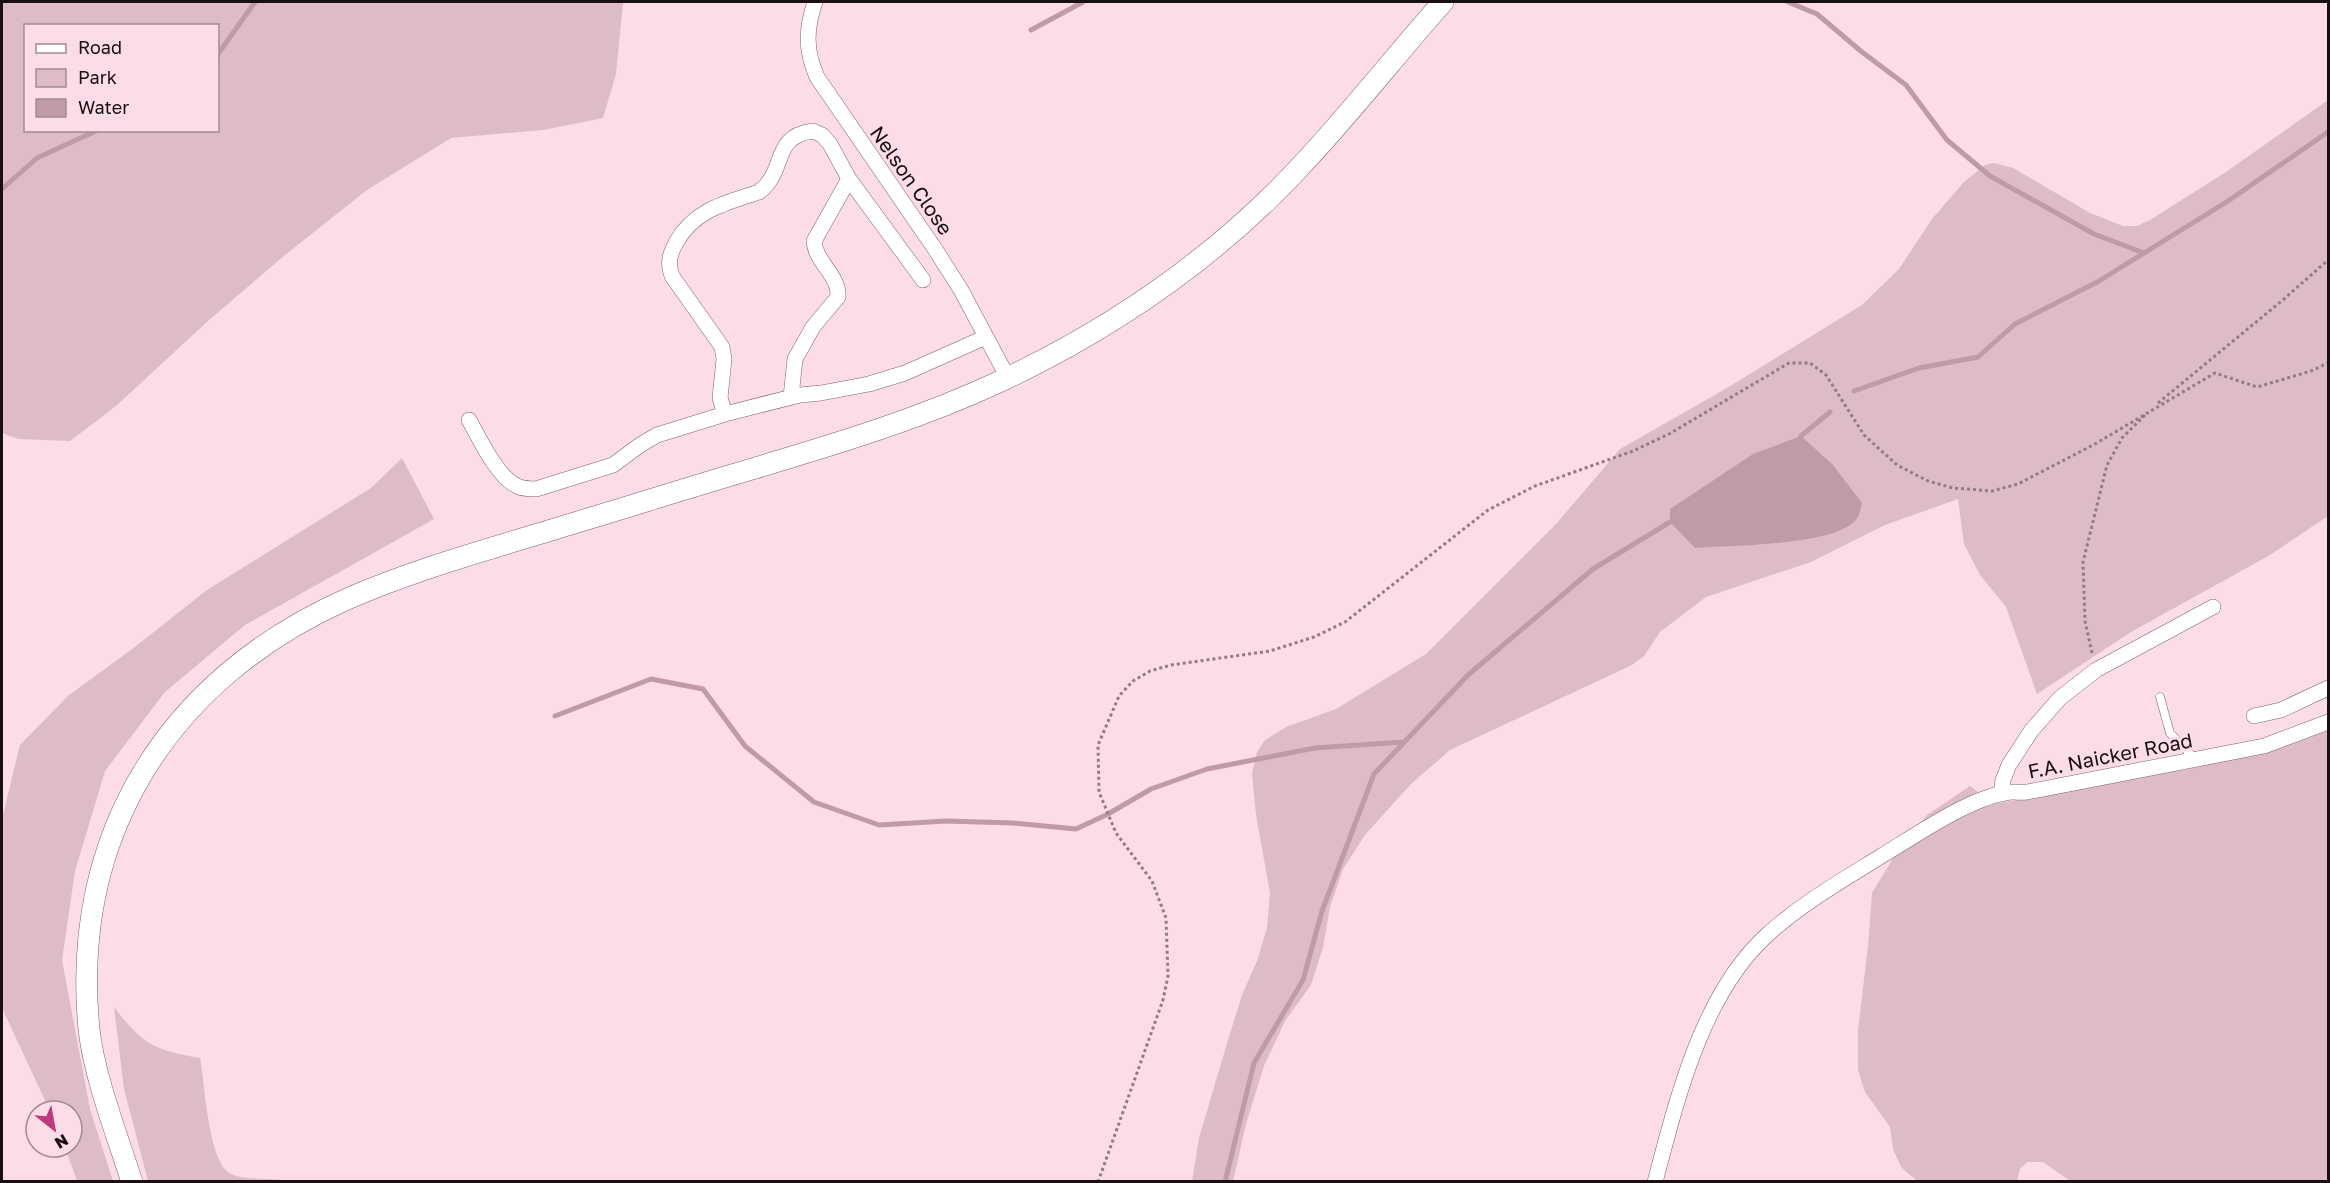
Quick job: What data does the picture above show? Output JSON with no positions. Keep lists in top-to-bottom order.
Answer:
{
  "streets": {
    "street": ["Nelson Close", "F.A. Naicker Road"]
  },
  "legend": ["Road", "Park", "Water"],
  "north": "bottom right"
}
